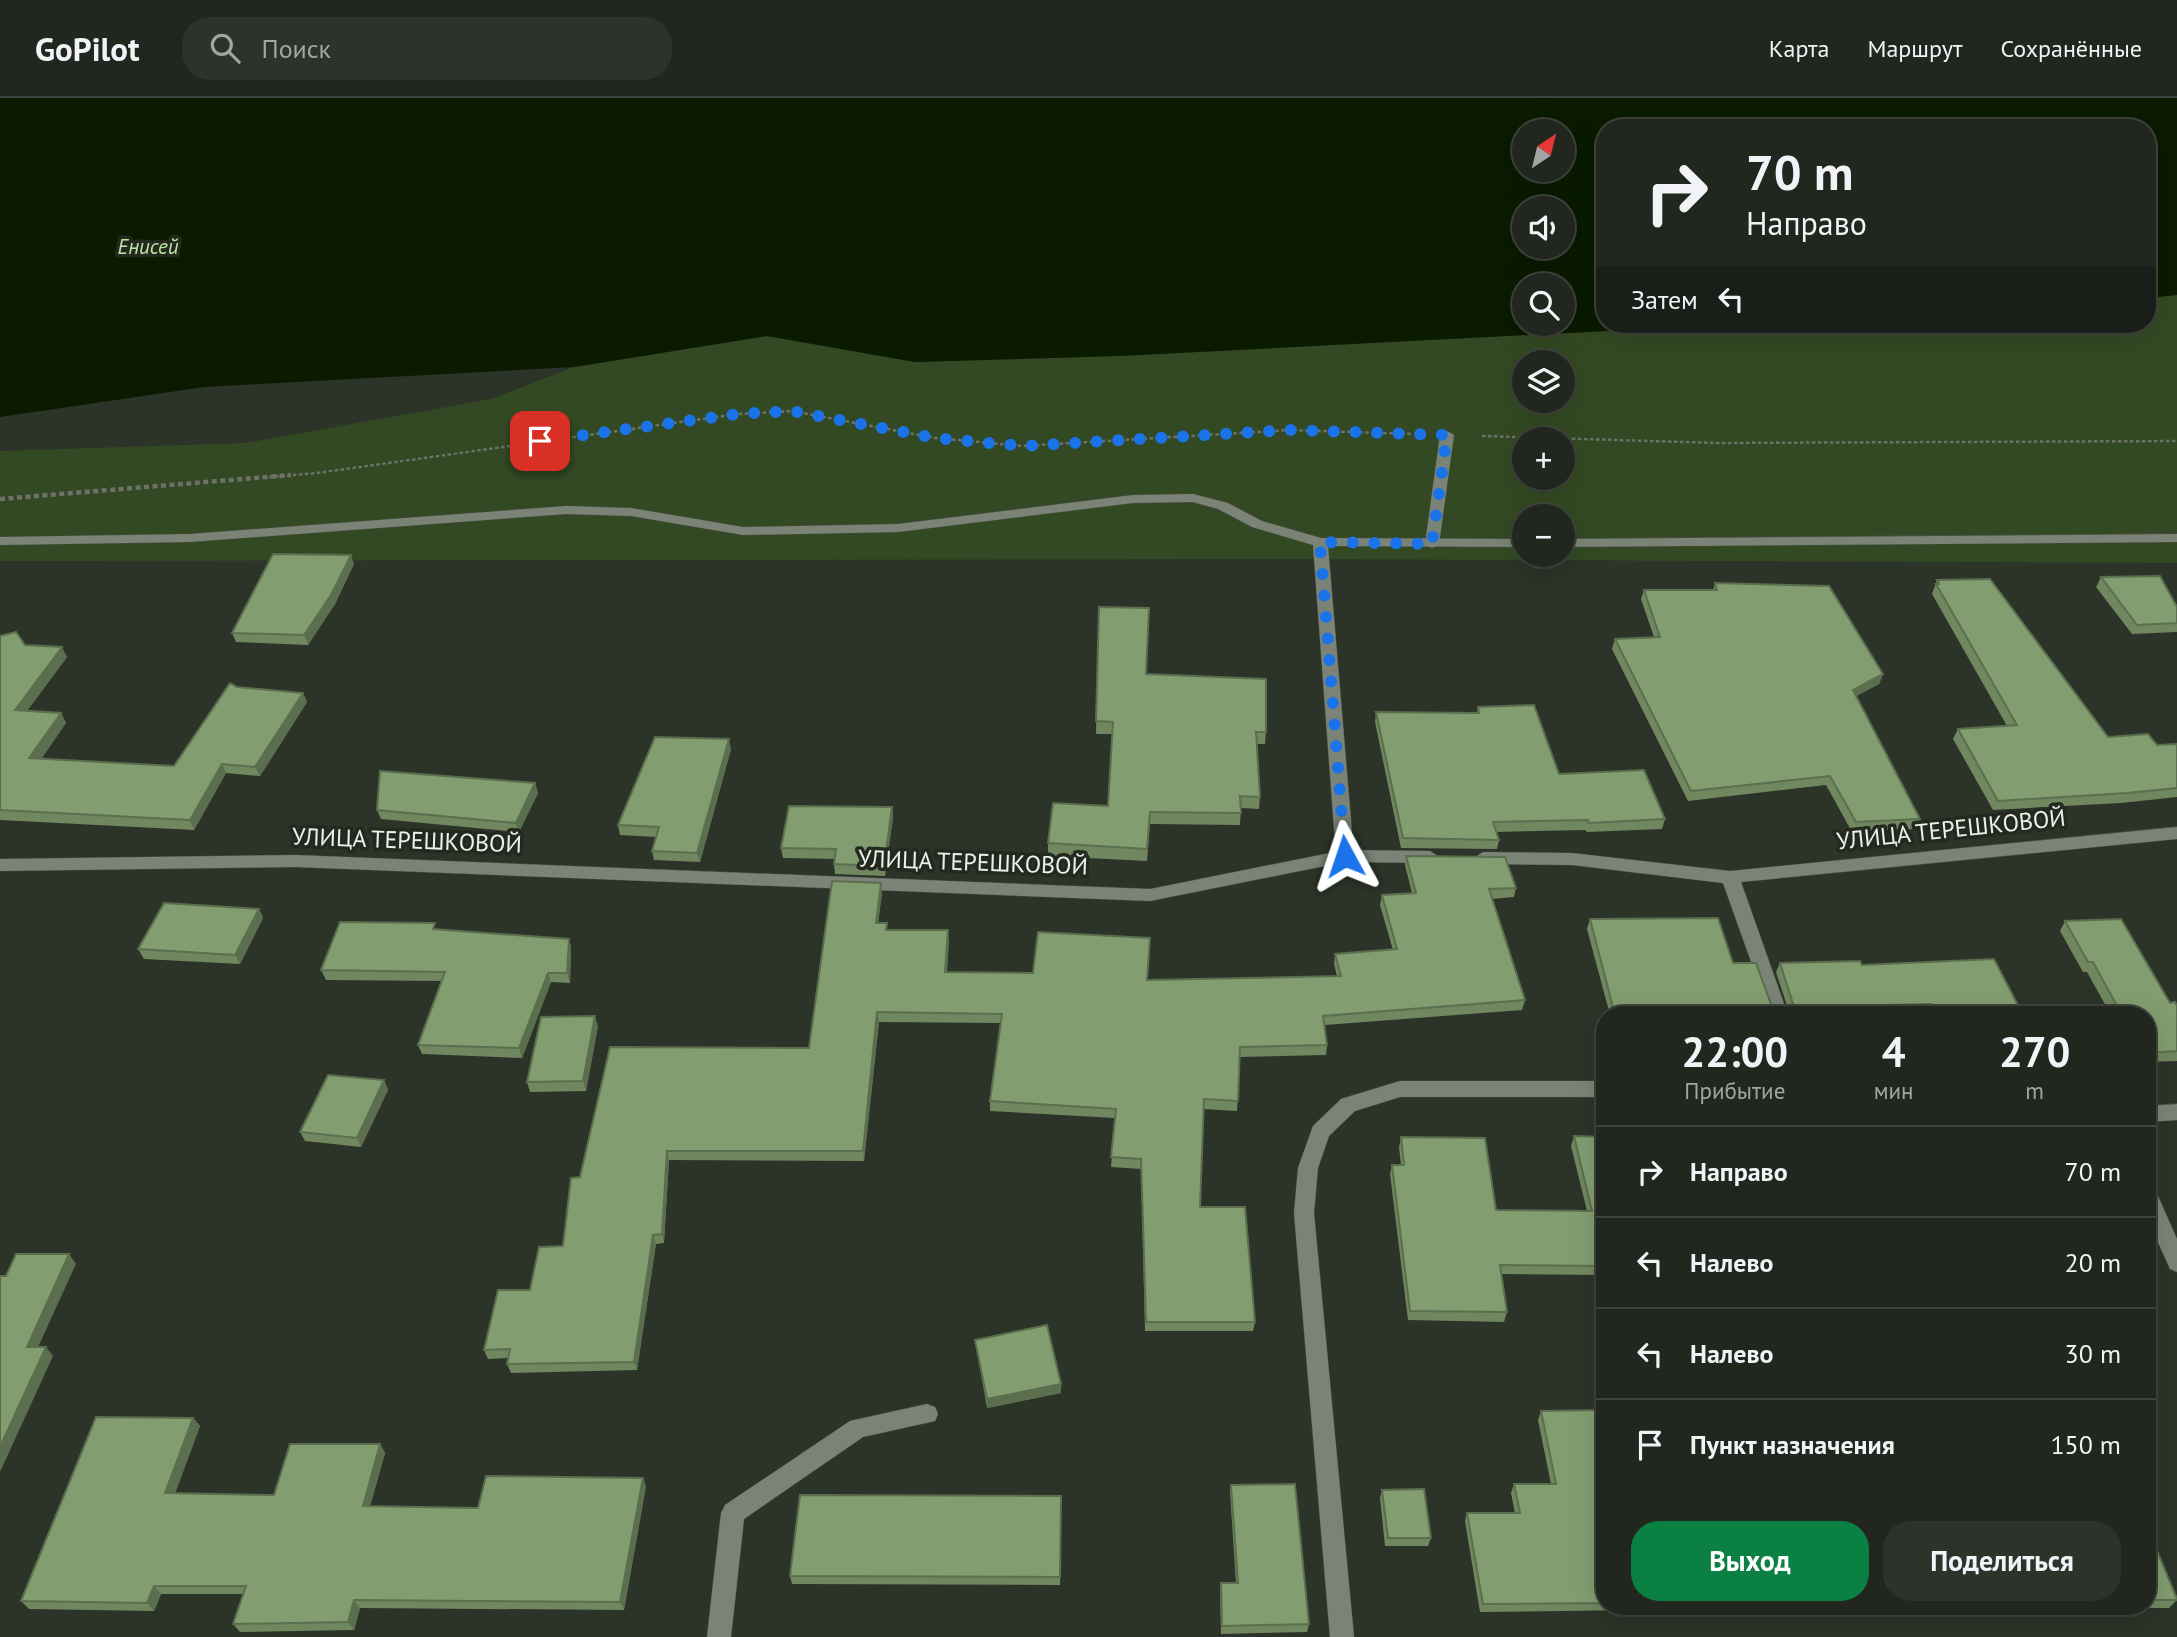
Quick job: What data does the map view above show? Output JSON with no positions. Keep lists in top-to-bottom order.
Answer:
{
  "streets": {
    "street": ["УЛИЦА ТЕРЕШКОВОЙ"]
  },
  "water": ["Енисей"],
  "north": "top right",
  "page": {
    "header": "GoPilot",
    "search": "Поиск",
    "nav": ["Карта", "Маршрут", "Сохранённые"],
    "map_buttons": ["+", "−"],
    "turn": ["70 m", "Направо"],
    "then": "Затем",
    "eta": [
      "22:00",
      "Прибытие",
      "4",
      "мин",
      "270",
      "m"
    ],
    "list": [
      {
        "name": "Направо",
        "value": "70 m"
      },
      {
        "name": "Налево",
        "value": "20 m"
      },
      {
        "name": "Налево",
        "value": "30 m"
      },
      {
        "name": "Пункт назначения",
        "value": "150 m"
      }
    ],
    "buttons": ["Выход", "Поделиться"]
  }
}
